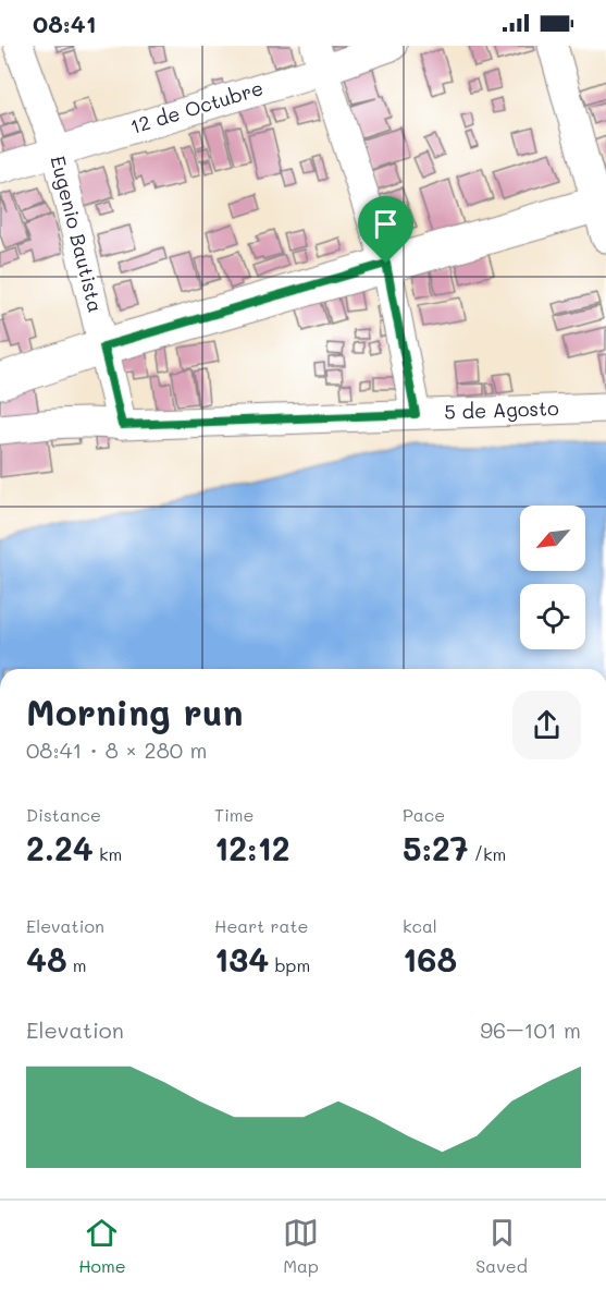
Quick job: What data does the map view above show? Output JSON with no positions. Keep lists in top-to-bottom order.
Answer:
{
  "streets": {
    "street": ["12 de Octubre", "Eugenio Bautista", "5 de Agosto"]
  },
  "crossings": [
    ["12 de Octubre", "Eugenio Bautista"],
    ["Eugenio Bautista", "5 de Agosto"]
  ],
  "north": "bottom left",
  "page": {
    "status": "08:41",
    "heading": ["Morning run", "08:41 · 8 × 280 m"],
    "stats": [
      ["Distance", "2.24 km"],
      ["Time", "12:12"],
      ["Pace", "5:27 /km"],
      ["Elevation", "48 m"],
      ["Heart rate", "134 bpm"],
      ["kcal", "168"]
    ],
    "chart": ["Elevation", "96–101 m"],
    "tabs": ["Home", "Map", "Saved"]
  }
}
